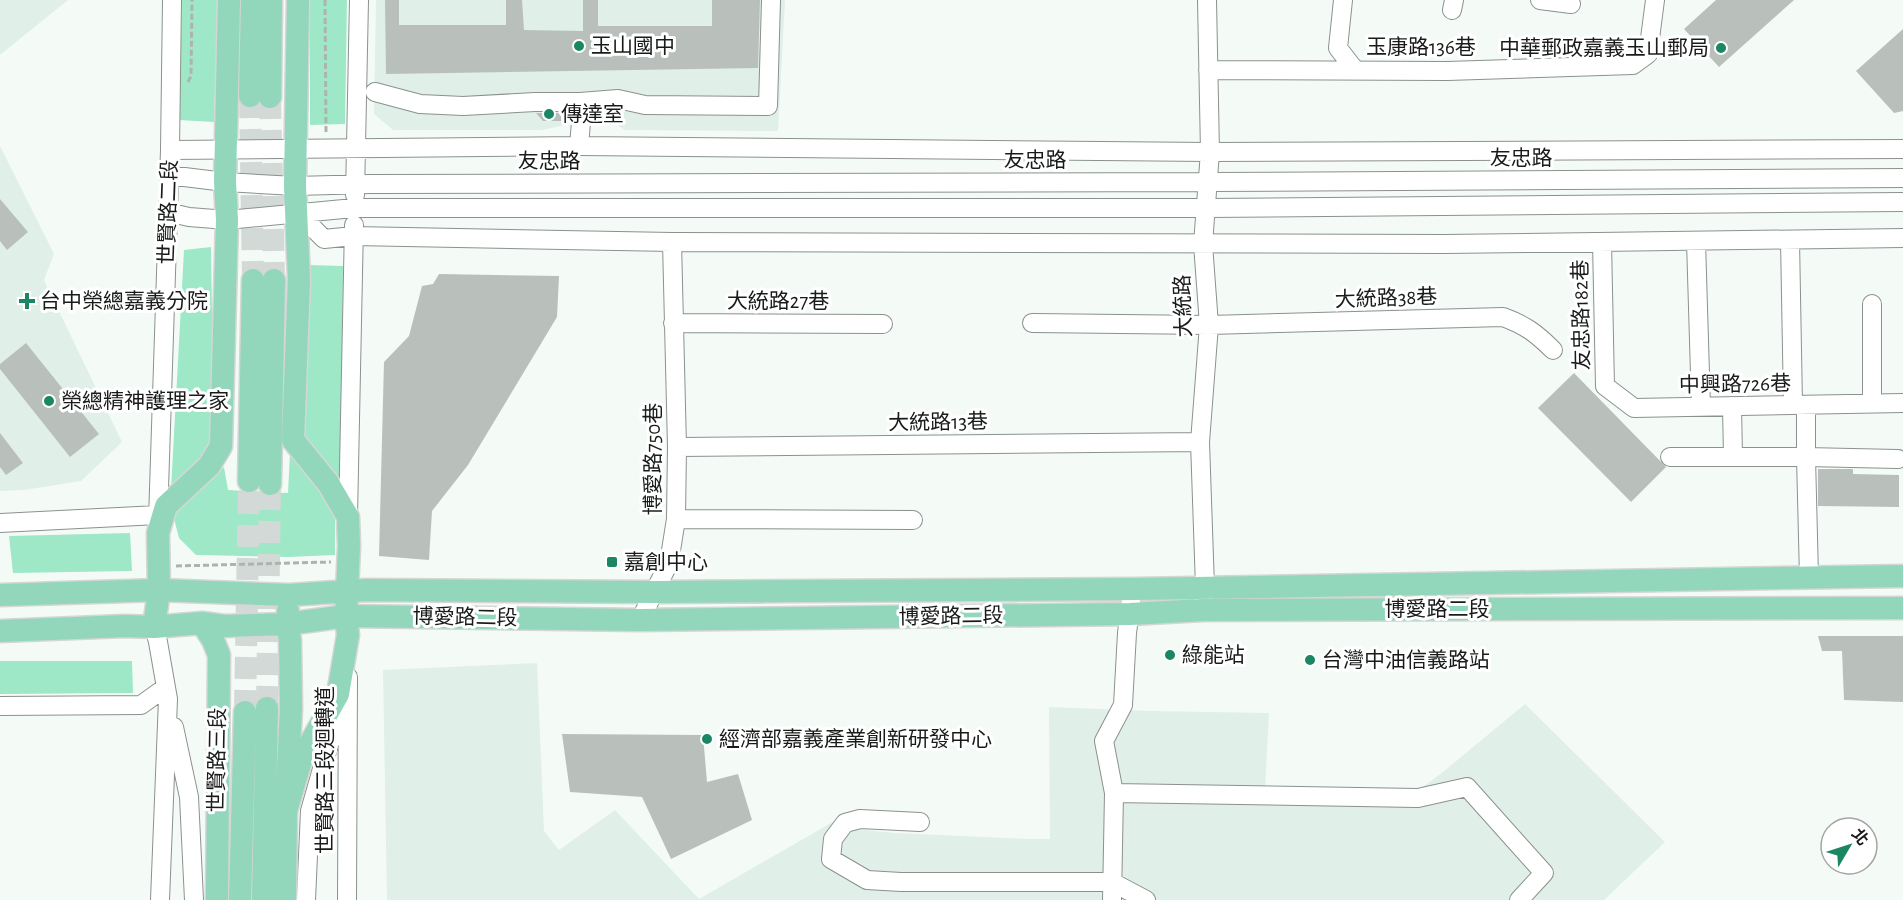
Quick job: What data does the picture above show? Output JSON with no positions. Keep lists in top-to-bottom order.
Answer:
{
  "streets": {
    "main road": ["博愛路二段", "世賢路三段"],
    "street": [
      "玉康路136巷",
      "友忠路",
      "世賢路二段",
      "大統路38巷",
      "大統路27巷",
      "大統路",
      "友忠路182巷",
      "中興路726巷",
      "大統路13巷",
      "博愛路750巷",
      "世賢路三段迴轉道"
    ]
  },
  "crossings": [
    ["玉康路136巷", "大統路"],
    ["友忠路", "世賢路二段"],
    ["友忠路", "大統路"],
    ["大統路38巷", "大統路"],
    ["大統路27巷", "博愛路750巷"],
    ["大統路", "大統路13巷"],
    ["大統路", "博愛路二段"],
    ["友忠路182巷", "中興路726巷"],
    ["大統路13巷", "博愛路750巷"],
    ["博愛路750巷", "博愛路二段"],
    ["博愛路二段", "世賢路三段"]
  ],
  "places": {
    "other": [
      "玉山國中",
      "中華郵政嘉義玉山郵局",
      "傳達室",
      "榮總精神護理之家",
      "綠能站",
      "台灣中油信義路站",
      "經濟部嘉義產業創新研發中心"
    ],
    "health": ["台中榮總嘉義分院"],
    "transit": ["嘉創中心"]
  },
  "north": "top right"
}
